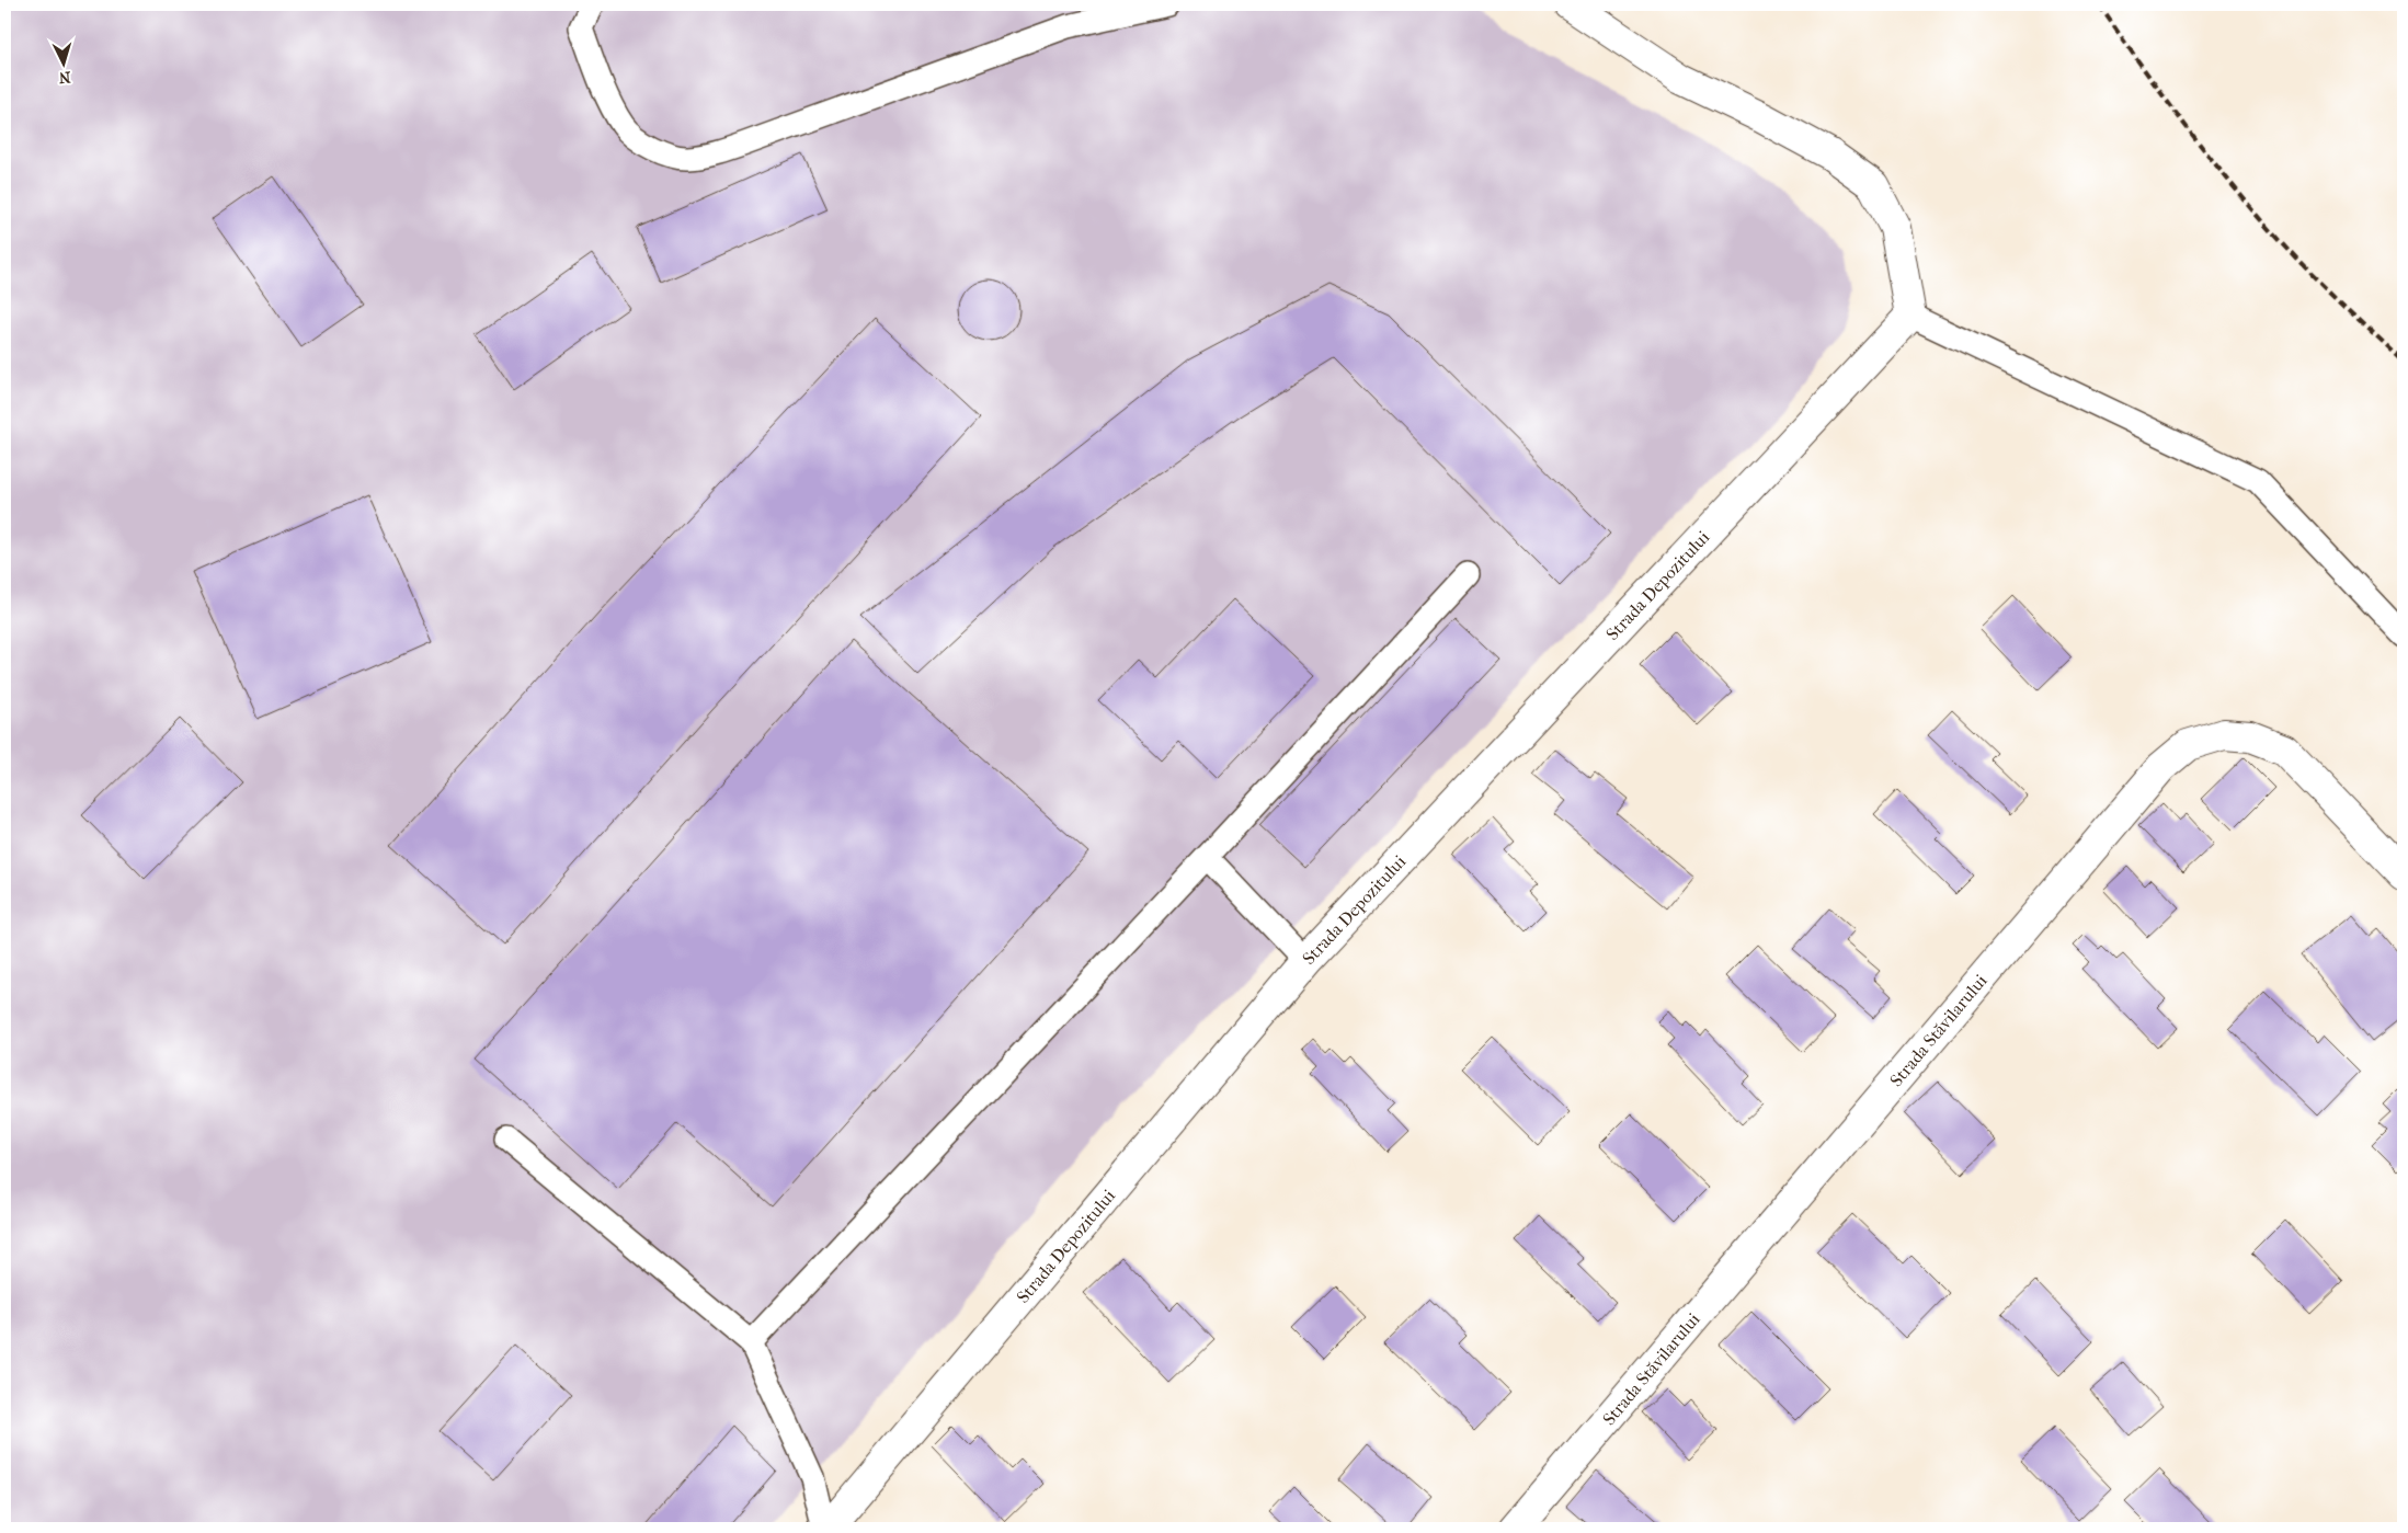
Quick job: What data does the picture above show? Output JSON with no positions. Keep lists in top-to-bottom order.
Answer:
{
  "streets": {
    "street": ["Strada Depozitului", "Strada Stăvilarului"]
  },
  "north": "bottom"
}
